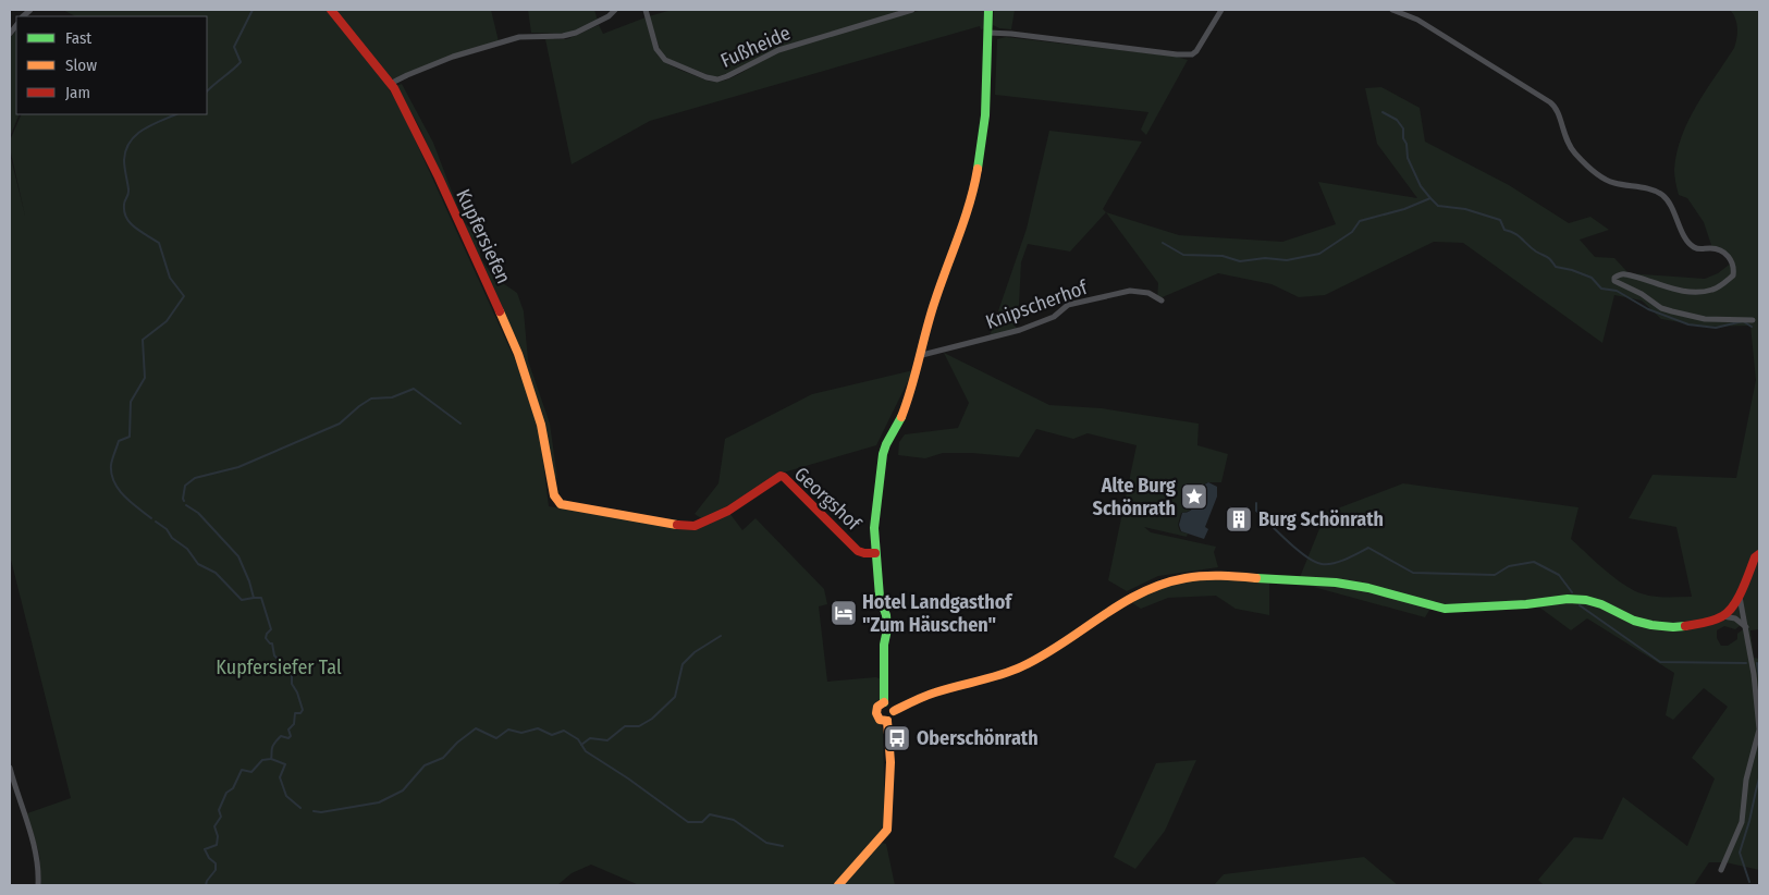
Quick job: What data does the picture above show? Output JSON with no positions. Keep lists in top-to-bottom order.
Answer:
{
  "streets": {
    "street": [
      "Fußheide",
      "Kupfersiefen",
      "Knipscherhof",
      "Georgshof"
    ]
  },
  "crossings": [
    ["Kupfersiefen", "Georgshof"]
  ],
  "parks": ["Kupfersiefer Tal"],
  "places": {
    "place": ["Alte Burg Schönrath"],
    "building": ["Burg Schönrath"],
    "hotel": ["Hotel Landgasthof \"Zum Häuschen\""],
    "bus stop": ["Oberschönrath"]
  },
  "legend": ["Fast", "Slow", "Jam"]
}
